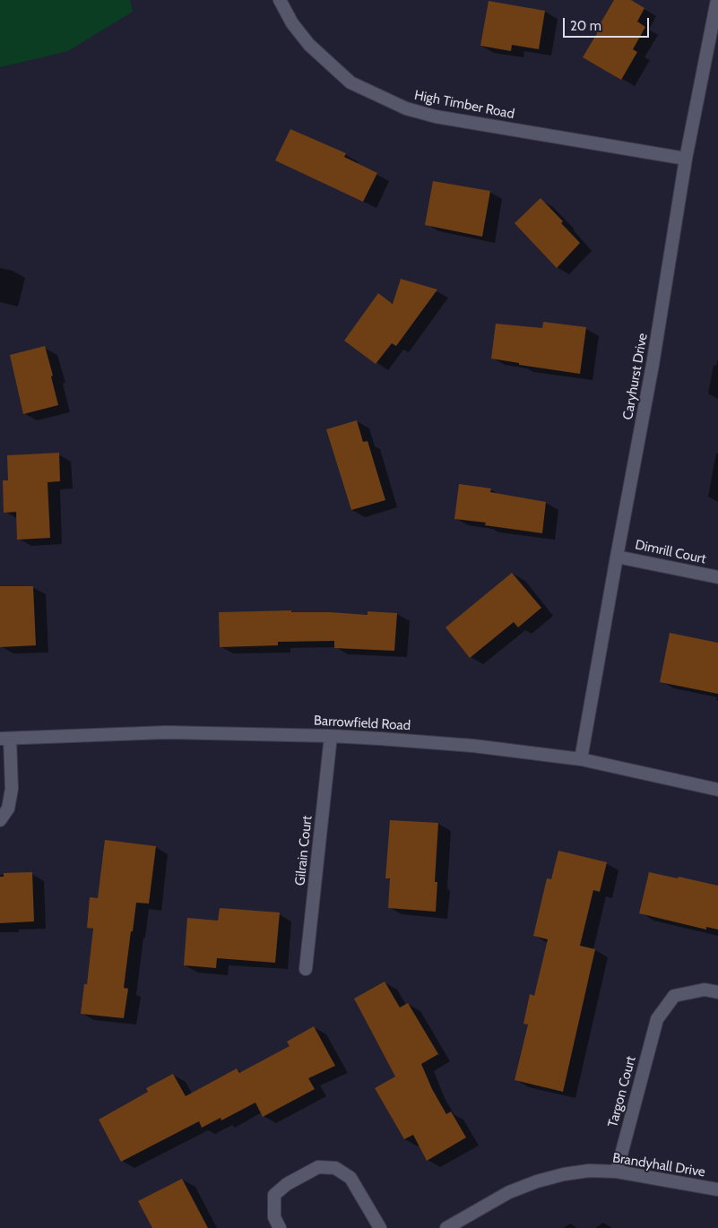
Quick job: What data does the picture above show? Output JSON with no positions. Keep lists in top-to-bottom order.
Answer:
{
  "streets": {
    "street": [
      "High Timber Road",
      "Caryhurst Drive",
      "Dimrill Court",
      "Barrowfield Road",
      "Gilrain Court",
      "Targon Court",
      "Brandyhall Drive"
    ]
  },
  "crossings": [
    ["High Timber Road", "Caryhurst Drive"],
    ["Caryhurst Drive", "Dimrill Court"],
    ["Caryhurst Drive", "Barrowfield Road"],
    ["Barrowfield Road", "Gilrain Court"],
    ["Targon Court", "Brandyhall Drive"]
  ],
  "scale_bar": "20 m"
}
